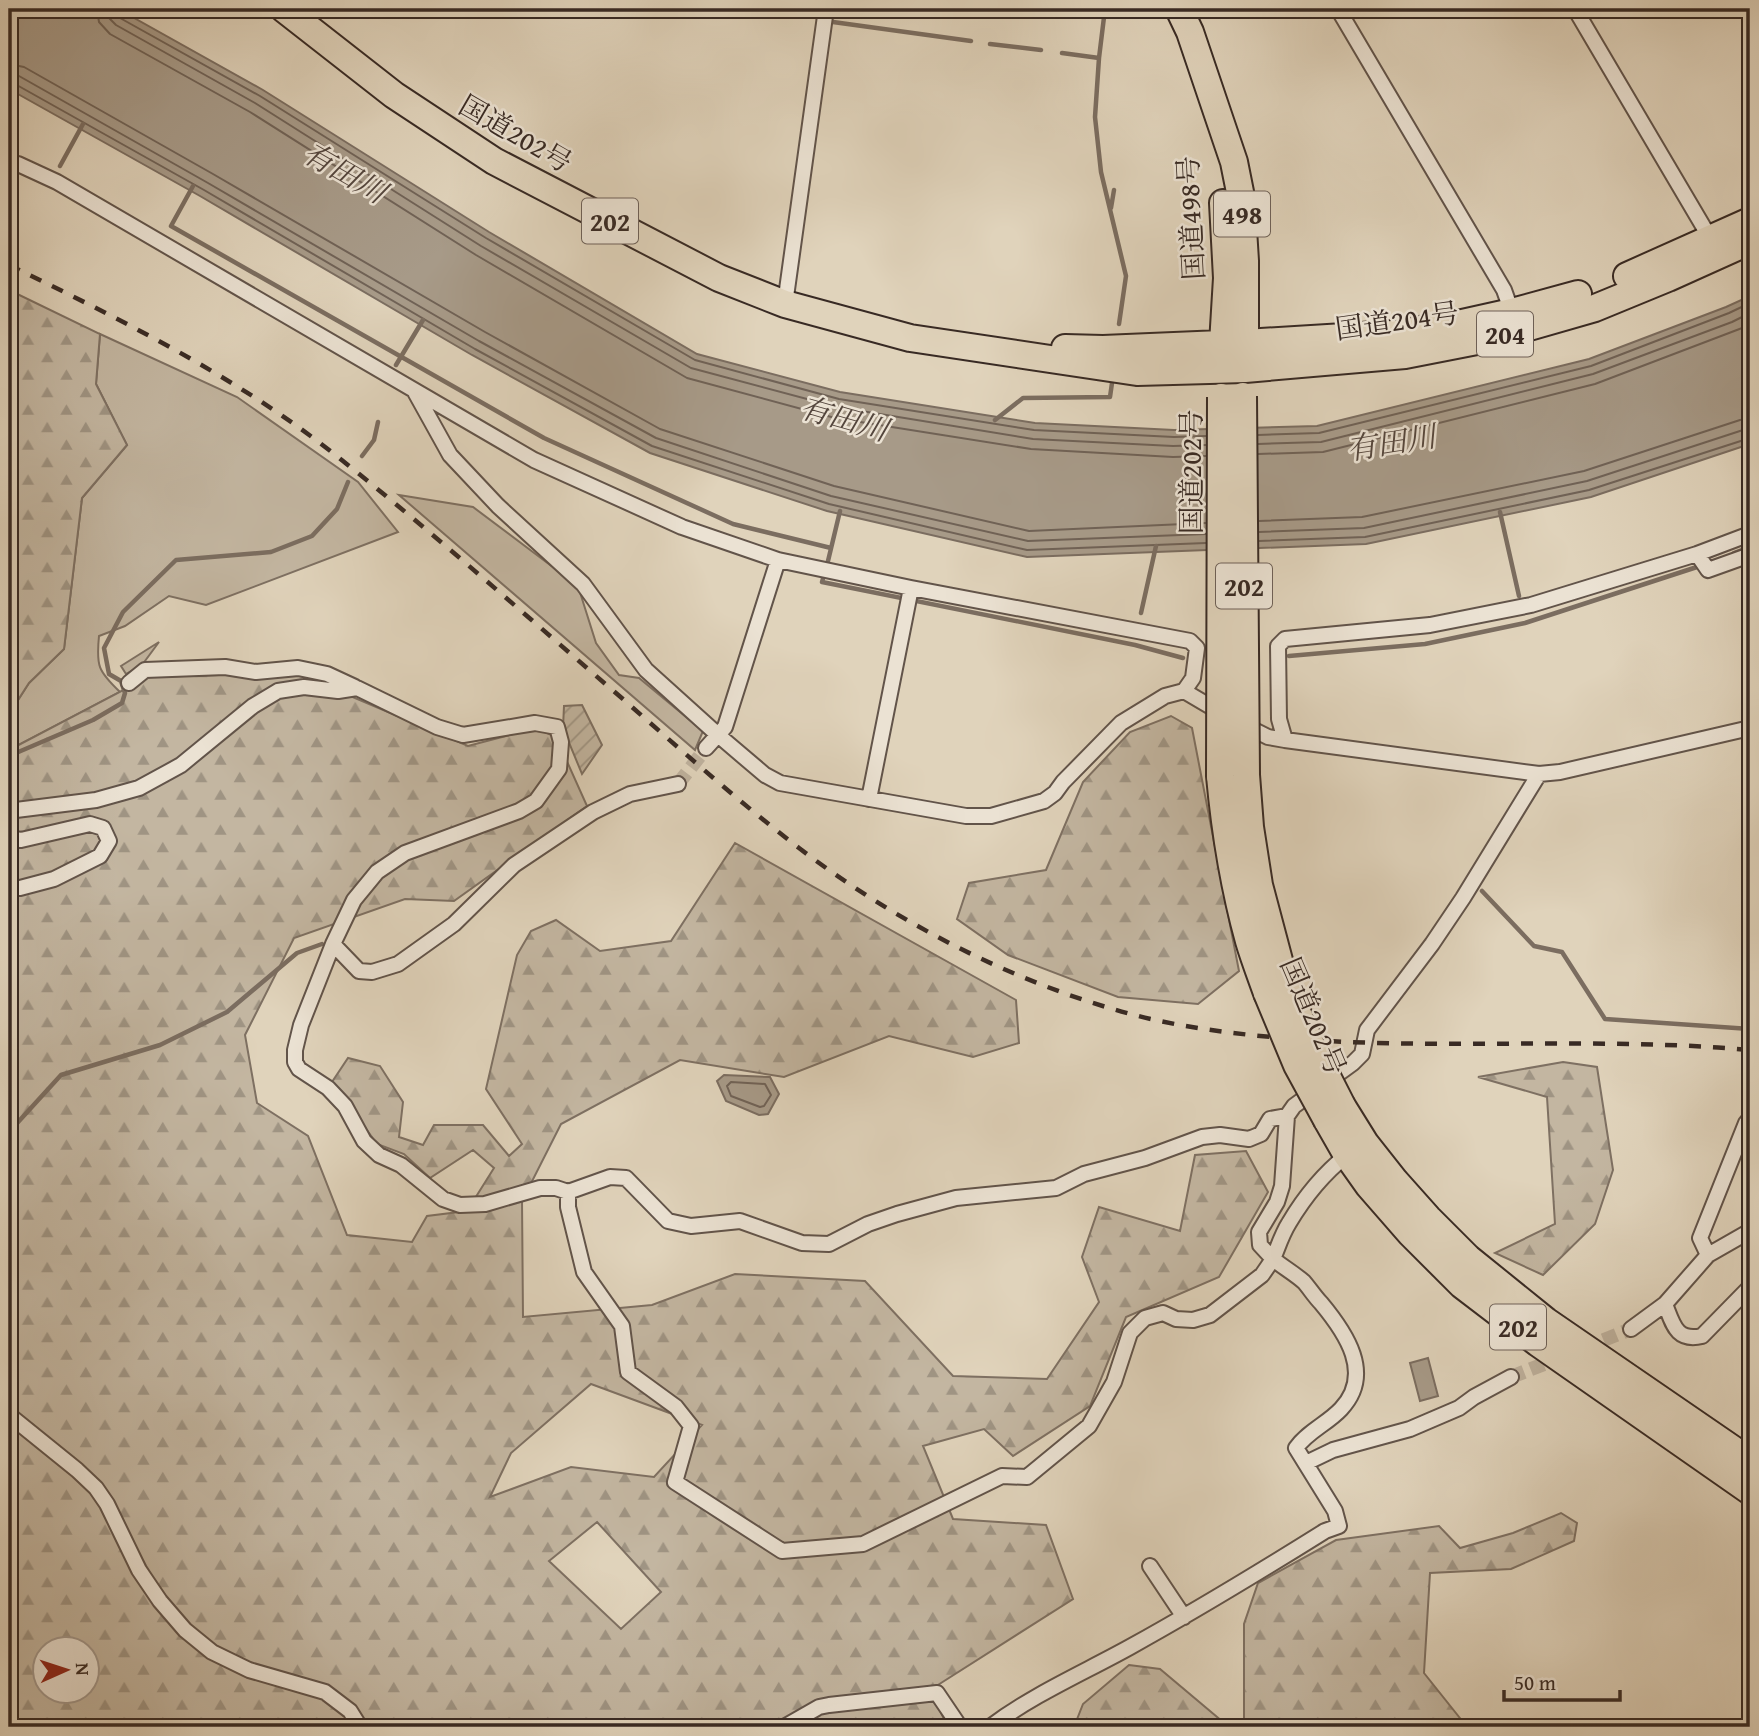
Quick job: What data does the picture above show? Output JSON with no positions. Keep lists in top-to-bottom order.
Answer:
{
  "streets": {
    "highway": [
      "国道202号",
      "498",
      "国道498号",
      "202",
      "国道204号",
      "204"
    ]
  },
  "crossings": [
    ["国道202号", "国道498号"],
    ["国道202号", "国道204号"],
    ["国道498号", "国道204号"]
  ],
  "water": ["有田川"],
  "scale_bar": "50 m",
  "north": "right"
}
